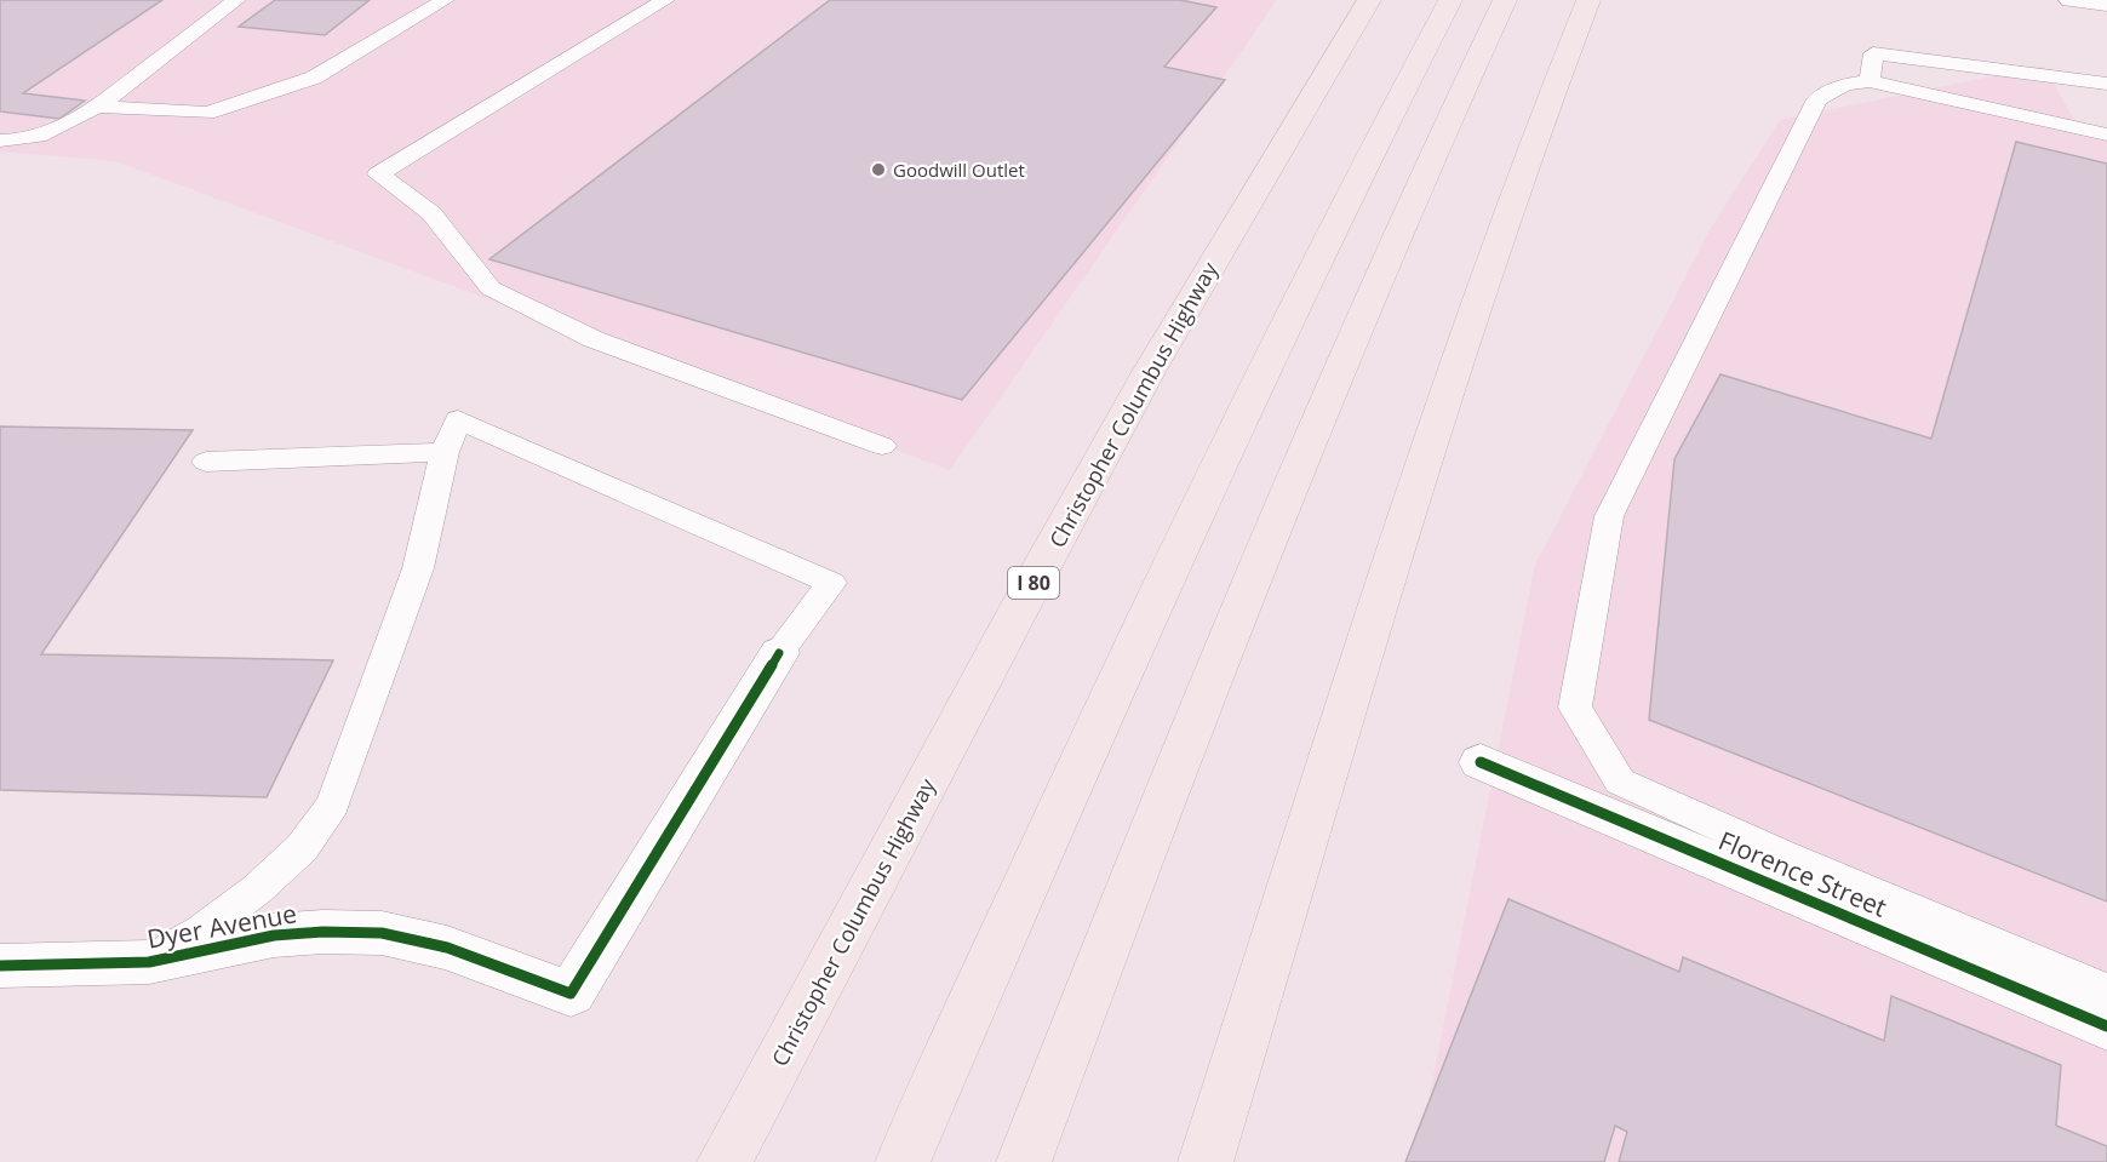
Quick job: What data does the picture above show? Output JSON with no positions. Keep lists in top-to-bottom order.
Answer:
{
  "streets": {
    "highway": ["Christopher Columbus Highway", "I 80"],
    "street": ["Florence Street", "Dyer Avenue"]
  },
  "places": ["Goodwill Outlet"]
}
